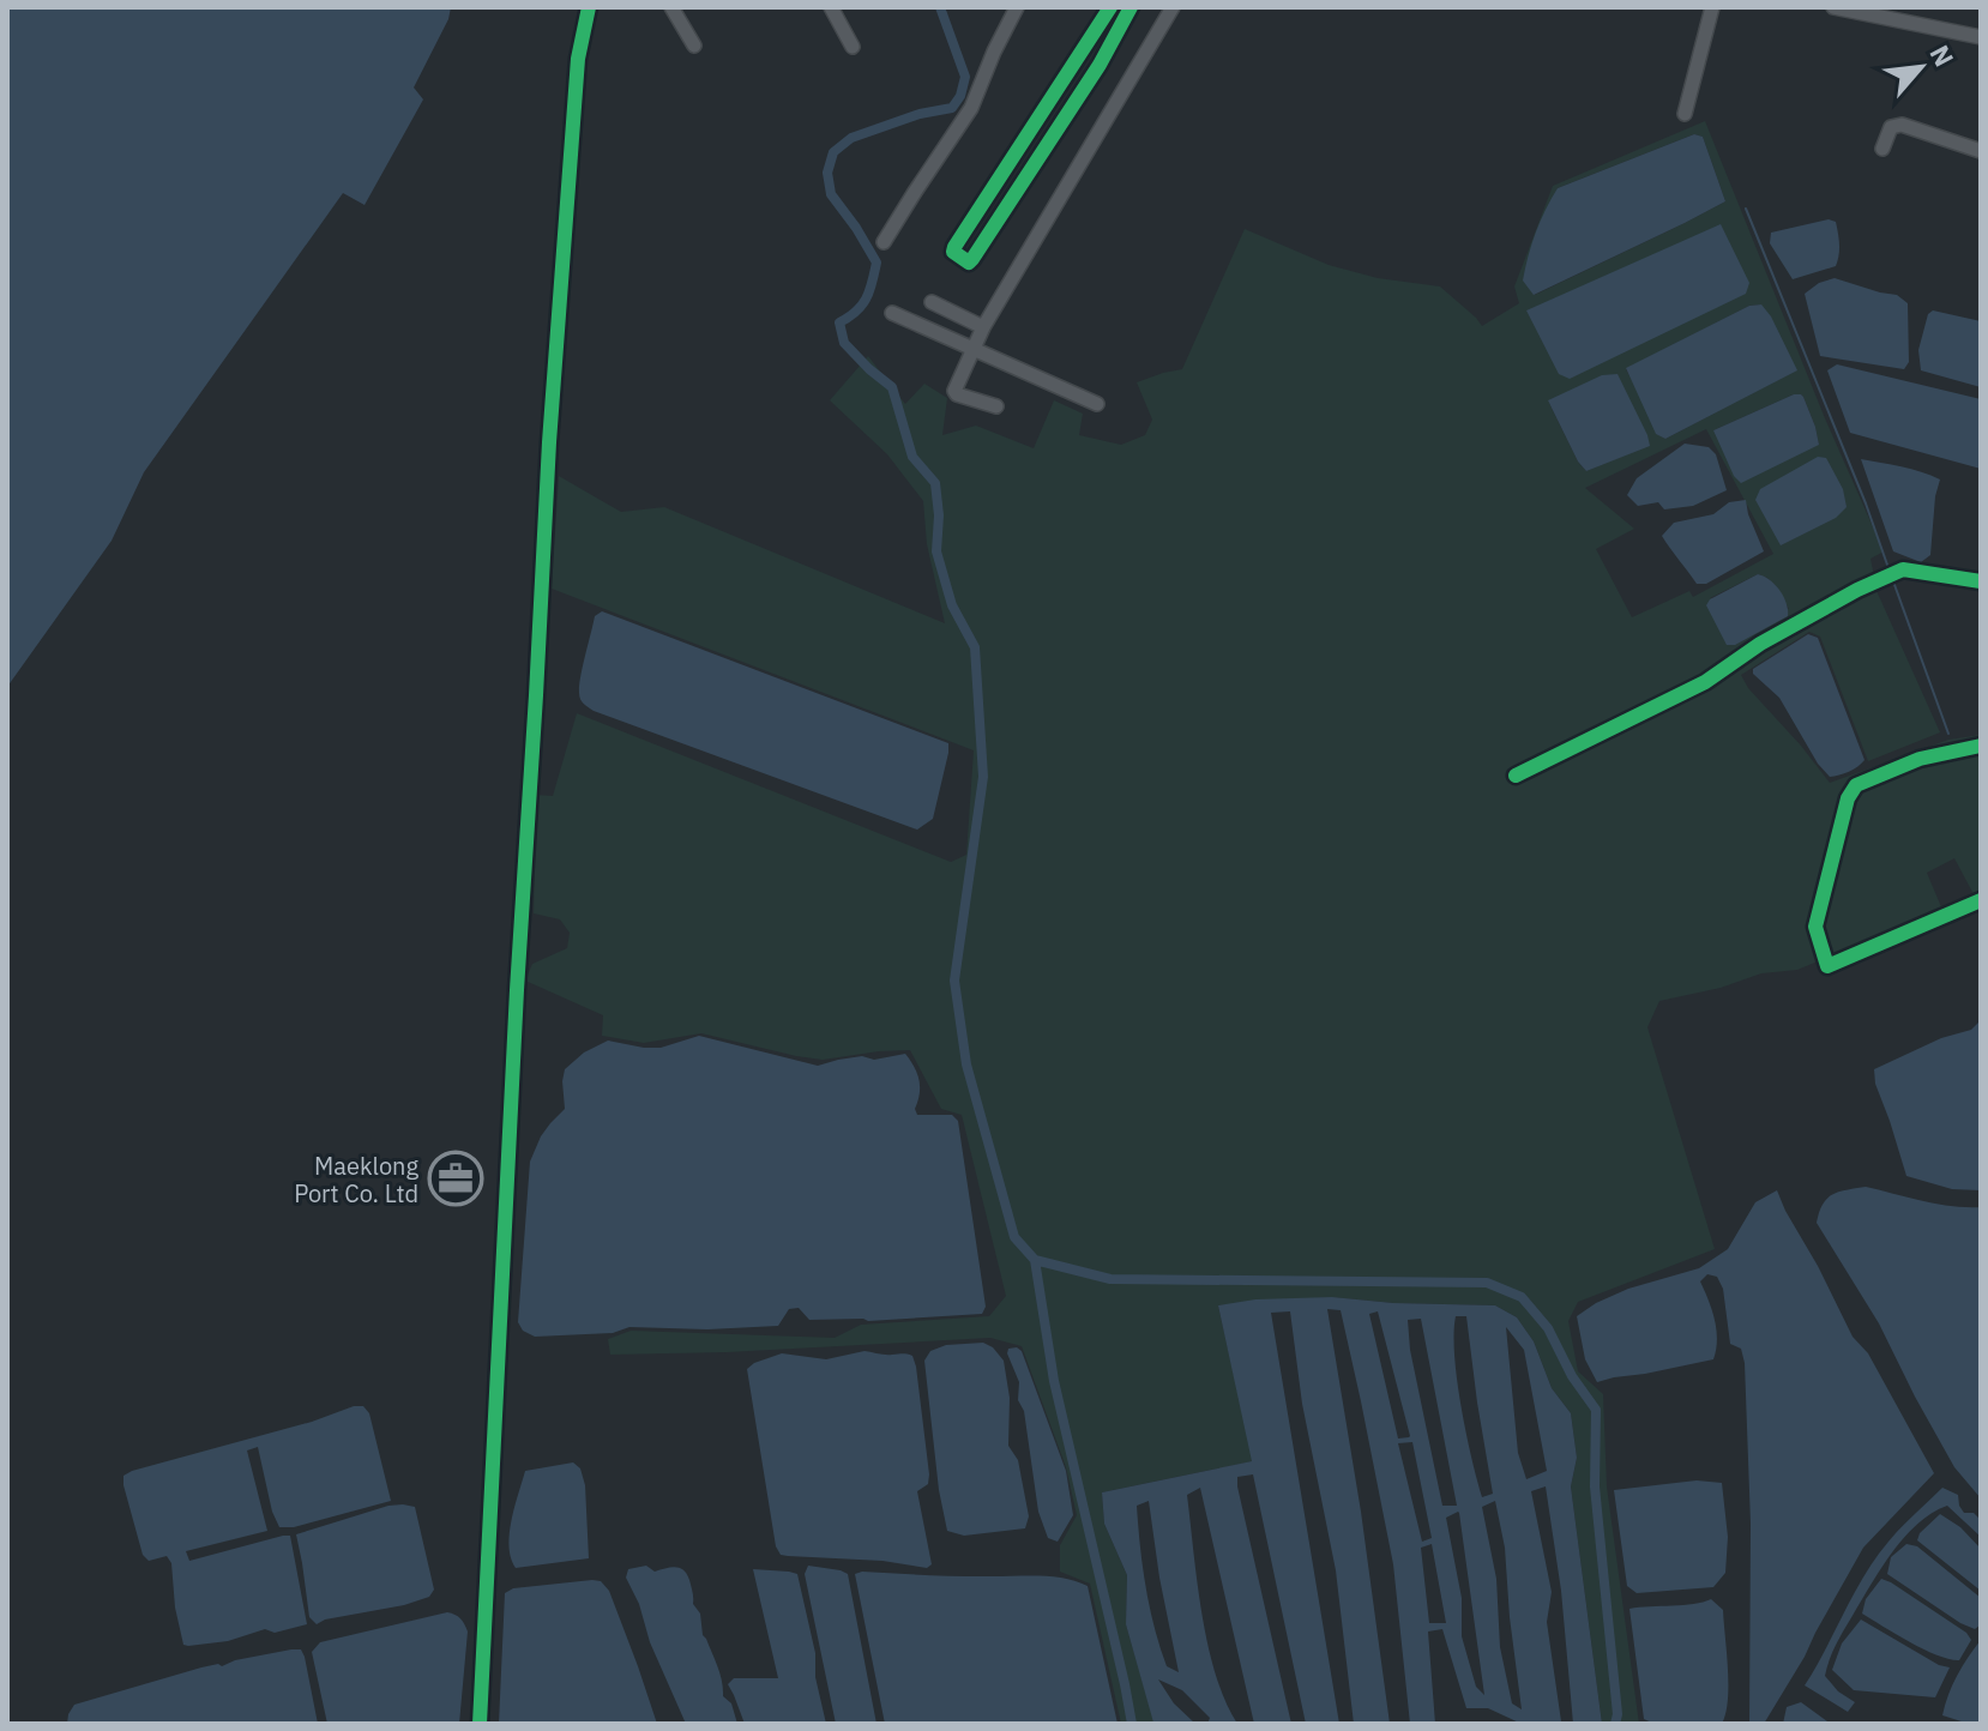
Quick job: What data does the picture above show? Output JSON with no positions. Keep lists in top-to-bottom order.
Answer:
{
  "places": {
    "office": ["Maeklong Port Co. Ltd"]
  },
  "north": "top right"
}
